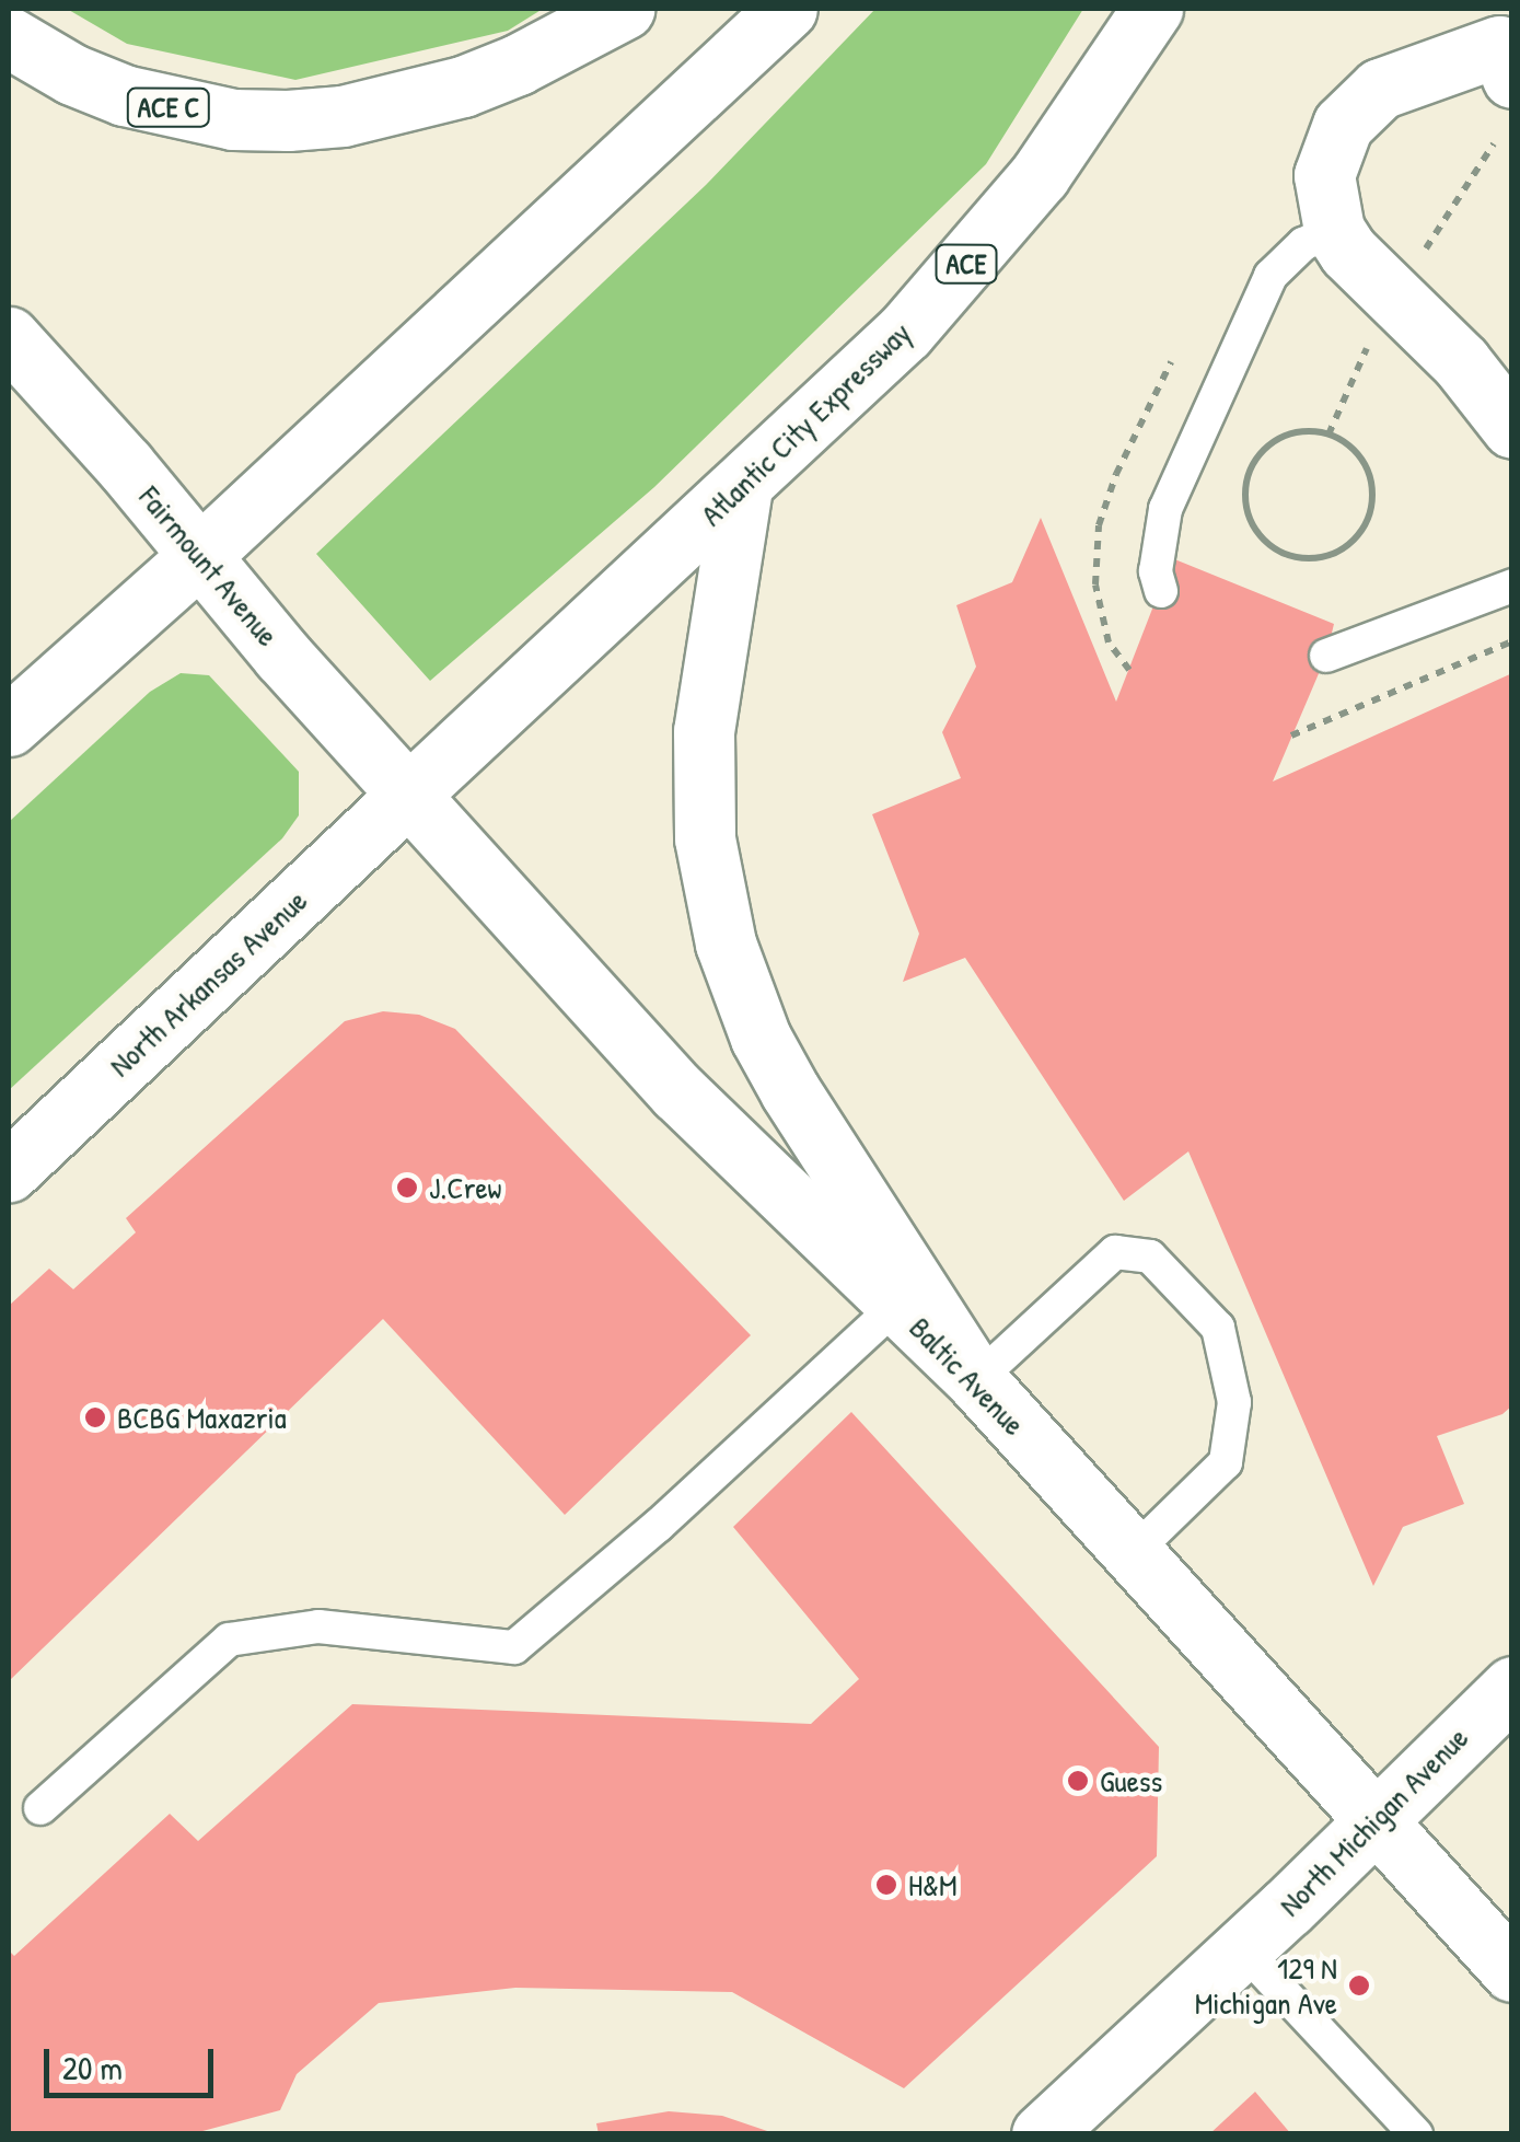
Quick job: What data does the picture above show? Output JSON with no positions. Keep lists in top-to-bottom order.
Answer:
{
  "streets": {
    "main road": [
      "ACE C",
      "ACE",
      "Atlantic City Expressway",
      "Fairmount Avenue",
      "North Arkansas Avenue",
      "Baltic Avenue",
      "North Michigan Avenue"
    ]
  },
  "crossings": [
    ["Atlantic City Expressway", "Fairmount Avenue"],
    ["Atlantic City Expressway", "North Arkansas Avenue"],
    ["Atlantic City Expressway", "Baltic Avenue"],
    ["Fairmount Avenue", "North Arkansas Avenue"],
    ["Fairmount Avenue", "Baltic Avenue"],
    ["North Arkansas Avenue", "Baltic Avenue"],
    ["Baltic Avenue", "North Michigan Avenue"]
  ],
  "places": [
    "J.Crew",
    "BCBG Maxazria",
    "Guess",
    "H&M",
    "129 N Michigan Ave"
  ],
  "scale_bar": "20 m"
}
